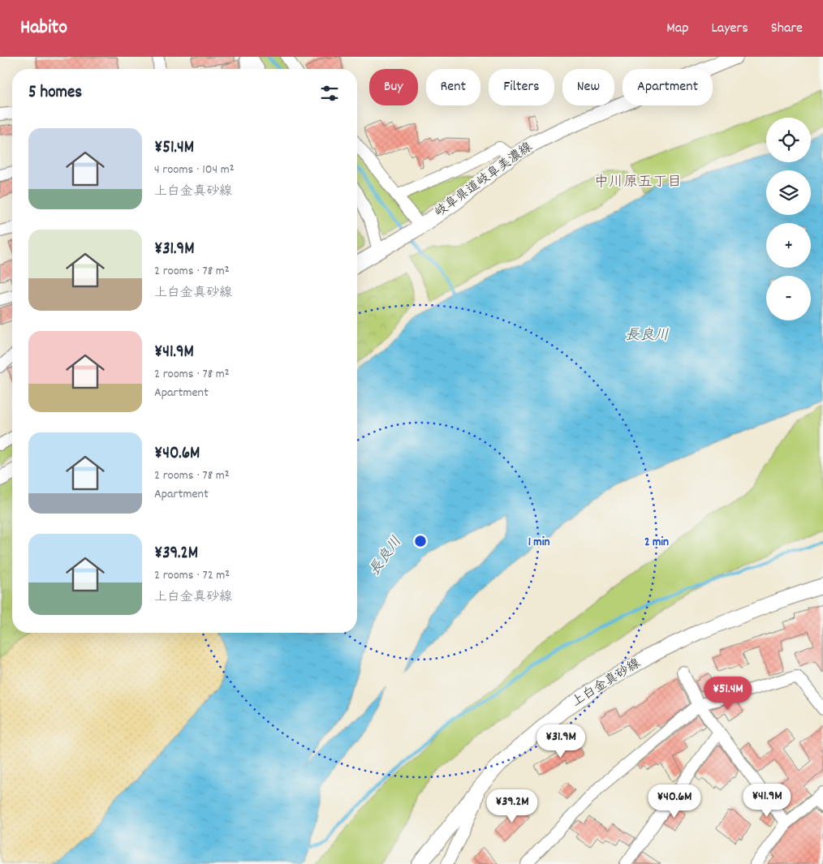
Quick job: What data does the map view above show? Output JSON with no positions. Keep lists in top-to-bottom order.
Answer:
{
  "streets": {
    "main road": ["岐阜県道岐阜美濃線", "上白金真砂線"]
  },
  "districts": ["中川原五丁目"],
  "water": ["長良川"],
  "page": {
    "header": "Habito",
    "nav": ["Map", "Layers", "Share"],
    "chip": [
      "Buy",
      "Rent",
      "Filters",
      "New",
      "Apartment"
    ],
    "heading": "5 homes",
    "map_buttons": ["+", "−"],
    "list": [
      {
        "name": "¥51.4M",
        "note": "4 rooms · 104 m² · 上白金真砂線"
      },
      {
        "name": "¥31.9M",
        "note": "2 rooms · 78 m² · 上白金真砂線"
      },
      {
        "name": "¥41.9M",
        "note": "2 rooms · 78 m² · Apartment"
      },
      {
        "name": "¥40.6M",
        "note": "2 rooms · 78 m² · Apartment"
      },
      {
        "name": "¥39.2M",
        "note": "2 rooms · 72 m² · 上白金真砂線"
      }
    ],
    "price": [
      "¥51.4M",
      "¥31.9M",
      "¥41.9M",
      "¥40.6M",
      "¥39.2M"
    ]
  },
  "rings": ["1 min", "2 min"]
}
